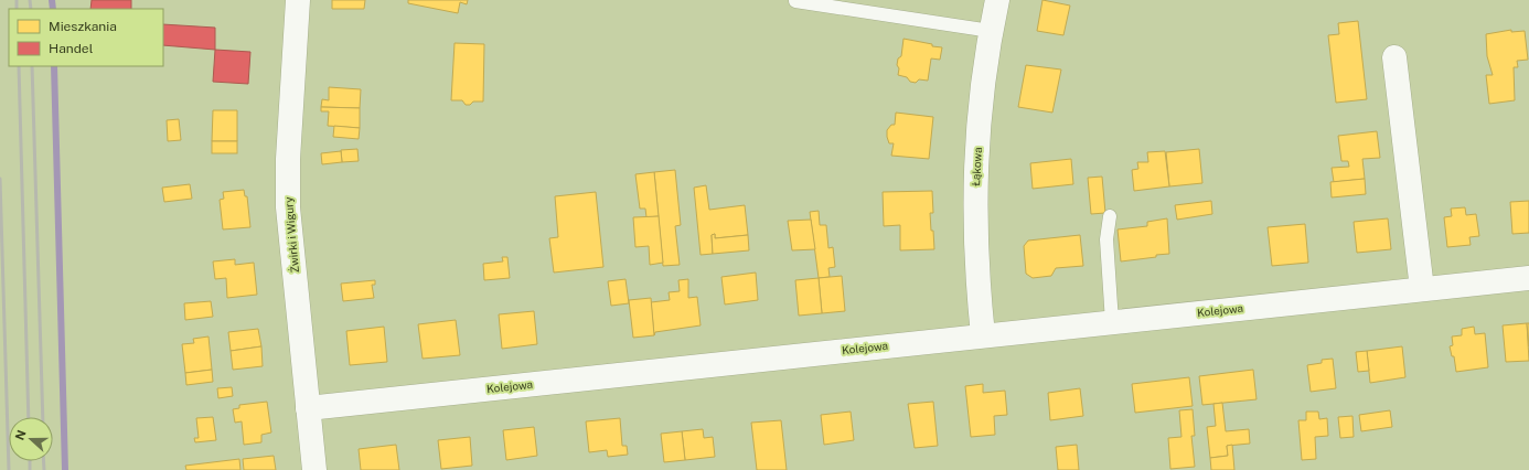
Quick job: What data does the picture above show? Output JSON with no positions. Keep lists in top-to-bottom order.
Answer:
{
  "streets": {
    "street": ["Łąkowa", "Żwirki i Wigury", "Kolejowa"]
  },
  "crossings": [
    ["Łąkowa", "Kolejowa"],
    ["Żwirki i Wigury", "Kolejowa"]
  ],
  "legend": ["Mieszkania", "Handel"],
  "north": "left"
}
